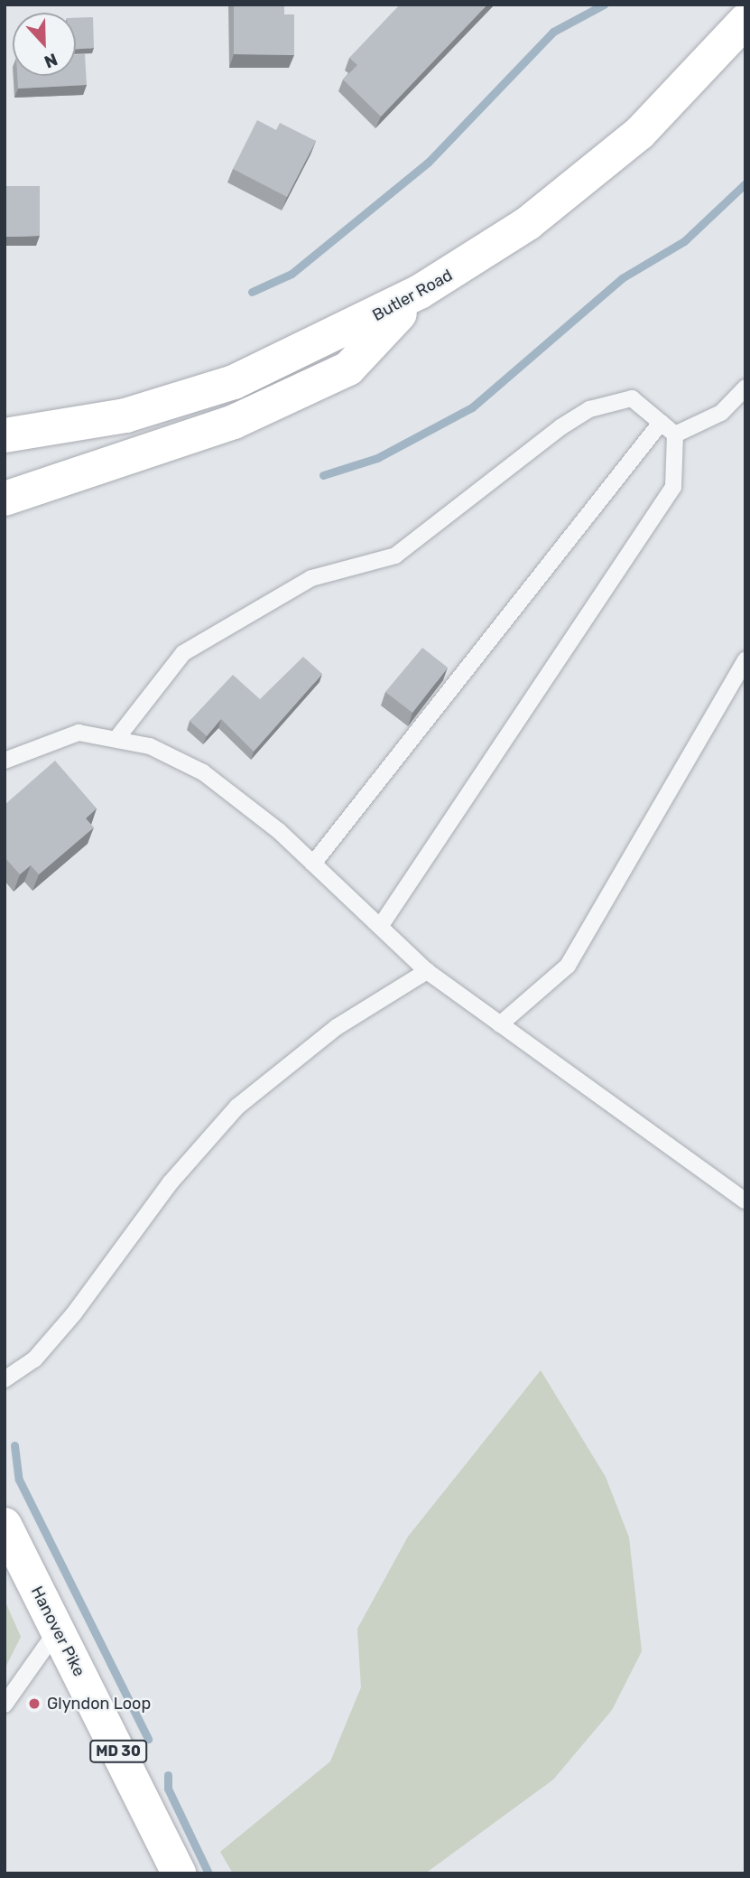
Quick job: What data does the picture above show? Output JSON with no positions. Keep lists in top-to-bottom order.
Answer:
{
  "streets": {
    "highway": ["Butler Road", "Hanover Pike", "MD 30"]
  },
  "places": ["Glyndon Loop"],
  "north": "bottom"
}
